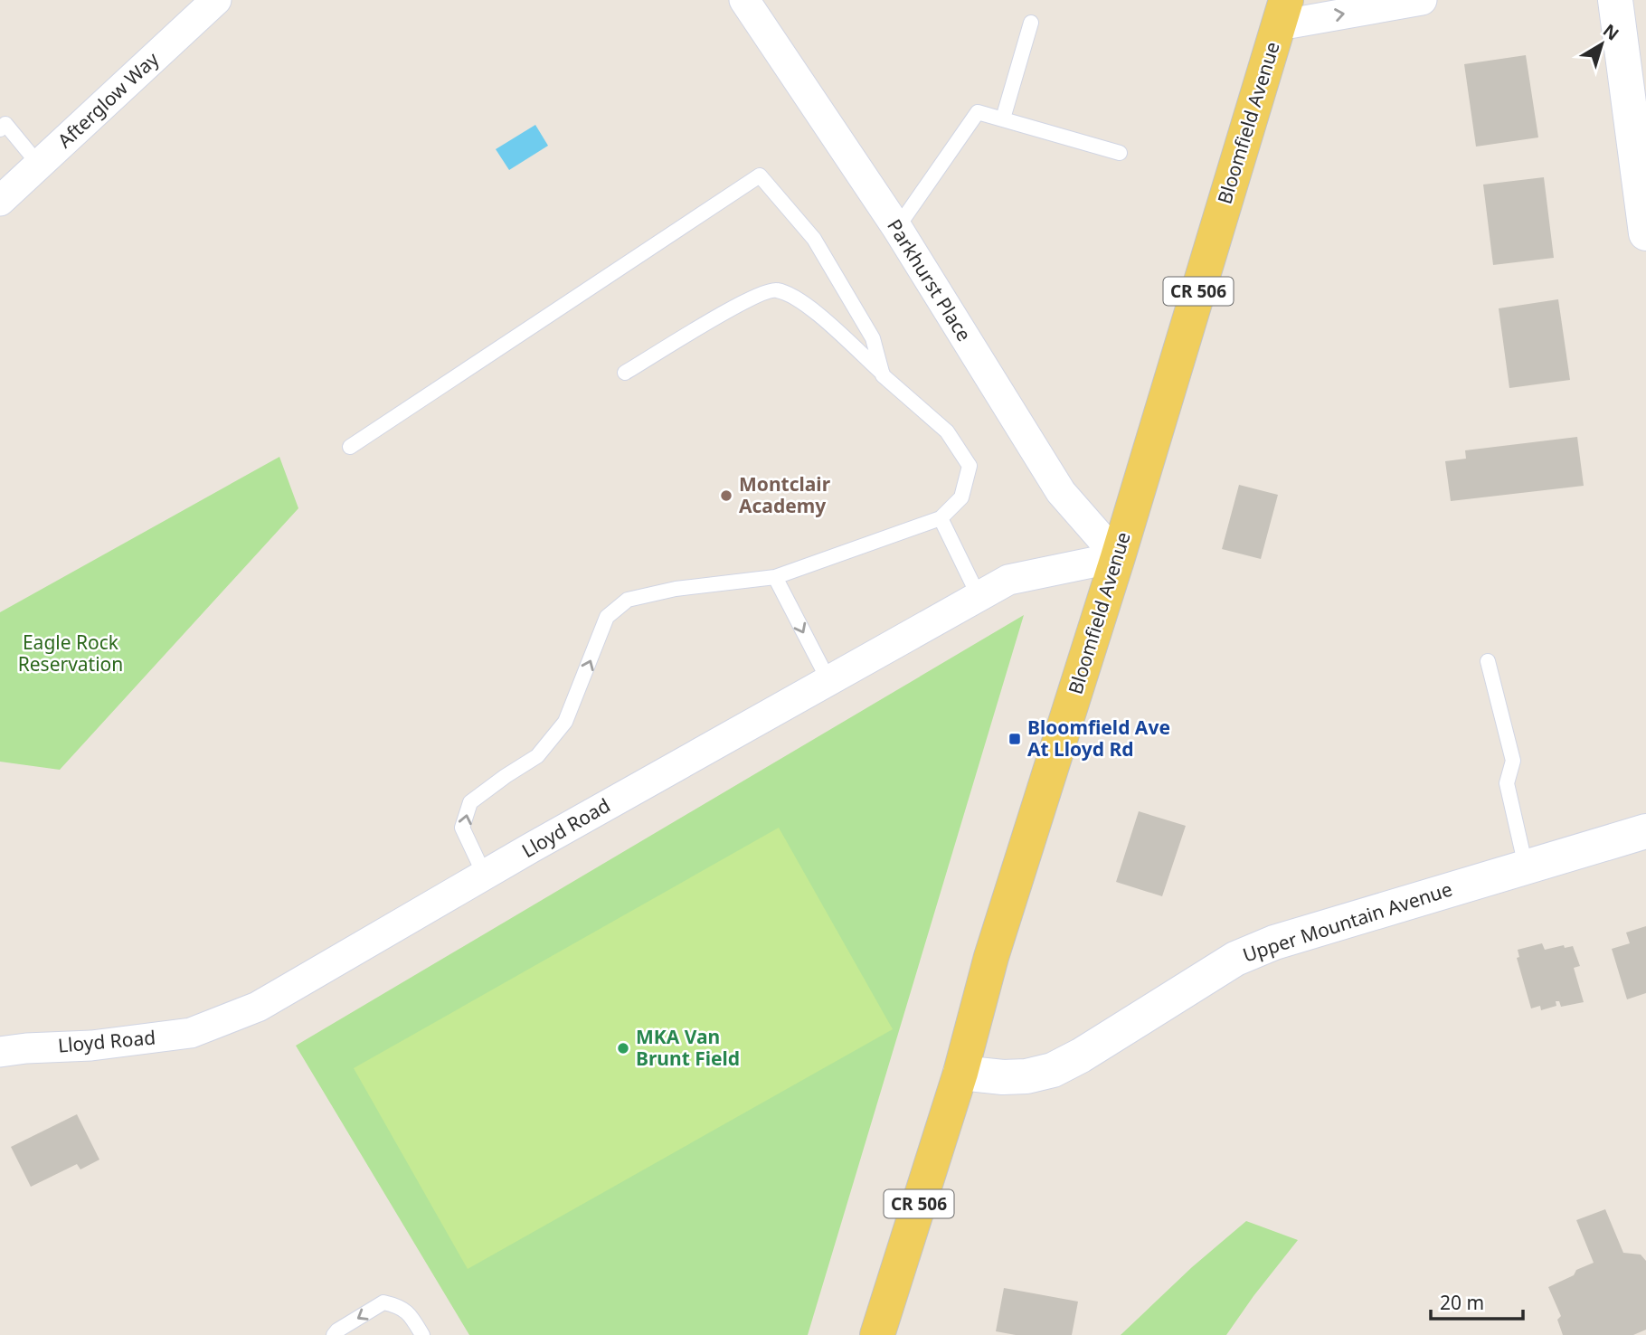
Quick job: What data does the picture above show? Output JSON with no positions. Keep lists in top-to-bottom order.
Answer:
{
  "streets": {
    "main road": ["Bloomfield Avenue", "CR 506"],
    "street": [
      "Afterglow Way",
      "Parkhurst Place",
      "Lloyd Road",
      "Upper Mountain Avenue"
    ]
  },
  "crossings": [
    ["Bloomfield Avenue", "Parkhurst Place"],
    ["Bloomfield Avenue", "Lloyd Road"],
    ["Bloomfield Avenue", "Upper Mountain Avenue"],
    ["Parkhurst Place", "Lloyd Road"]
  ],
  "parks": ["Eagle Rock Reservation"],
  "places": {
    "other": ["Montclair Academy", "MKA Van Brunt Field"],
    "transit": ["Bloomfield Ave At Lloyd Rd"]
  },
  "scale_bar": "20 m",
  "north": "top right"
}
